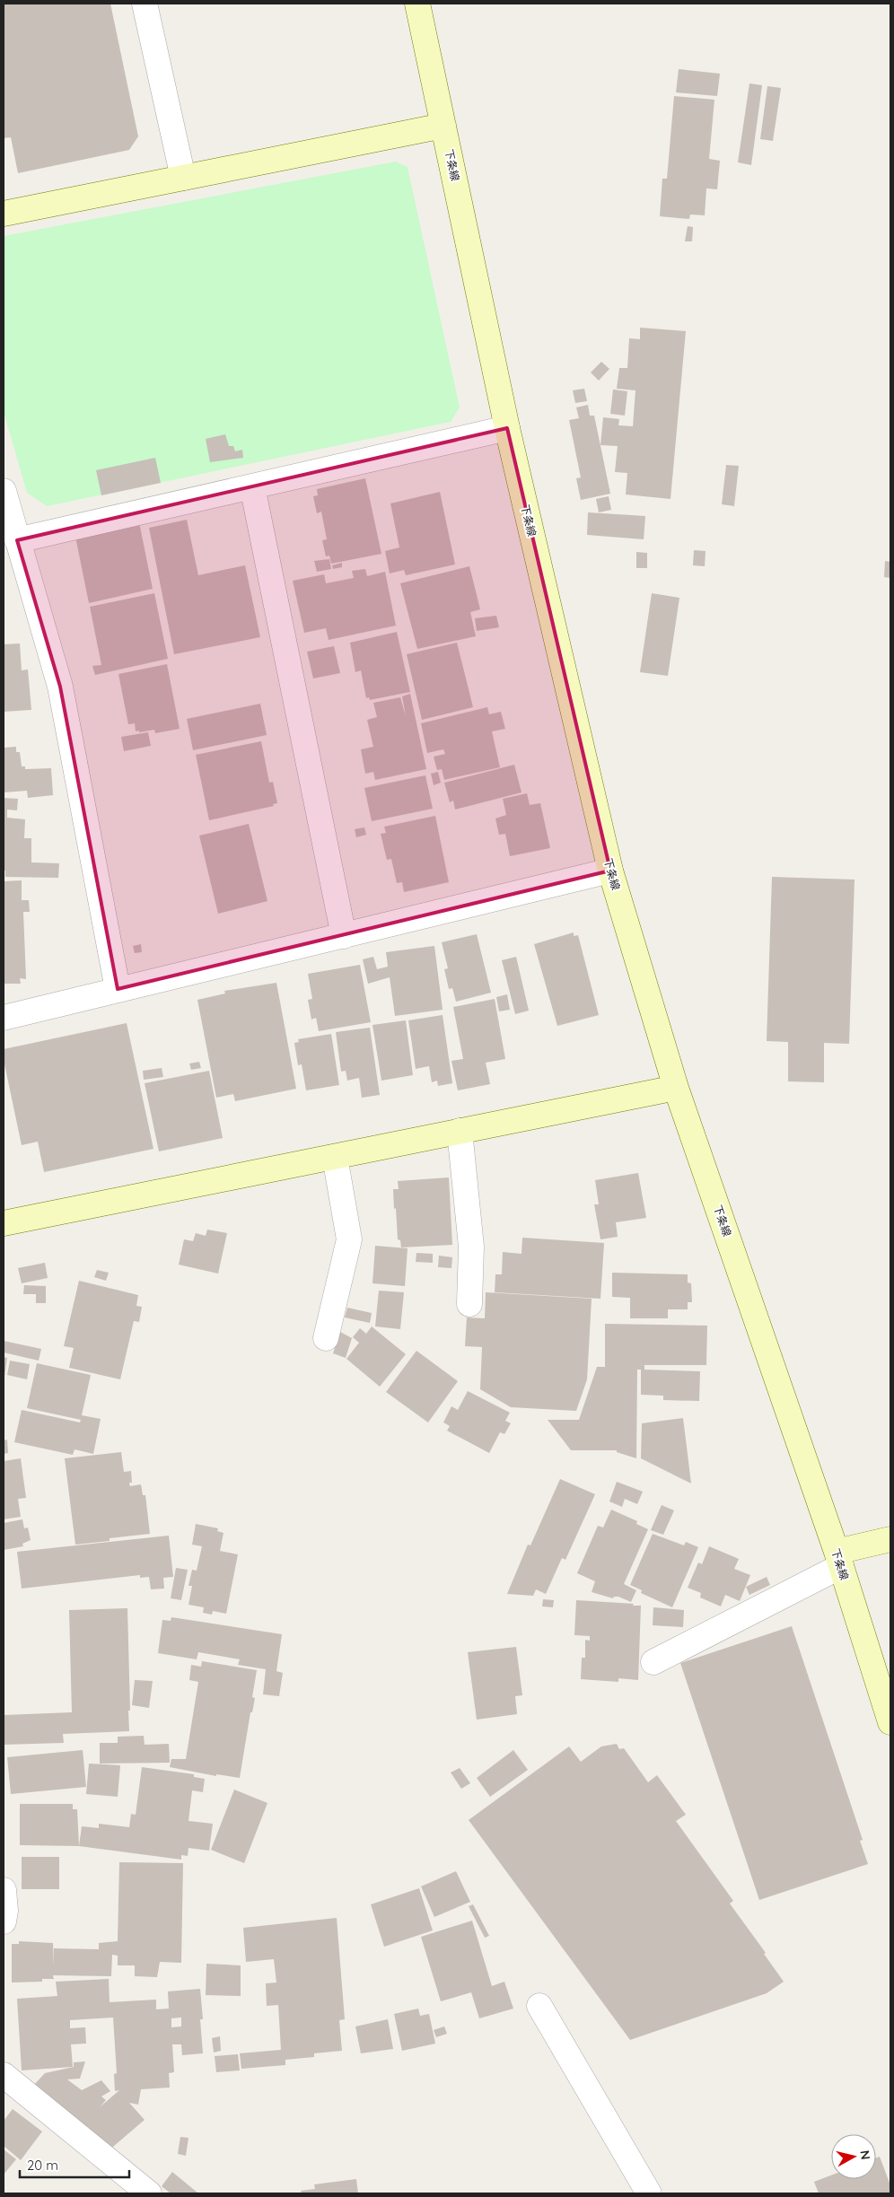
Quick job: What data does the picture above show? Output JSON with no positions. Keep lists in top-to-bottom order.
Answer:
{
  "streets": {
    "street": ["下条線"]
  },
  "scale_bar": "20 m",
  "north": "right"
}
